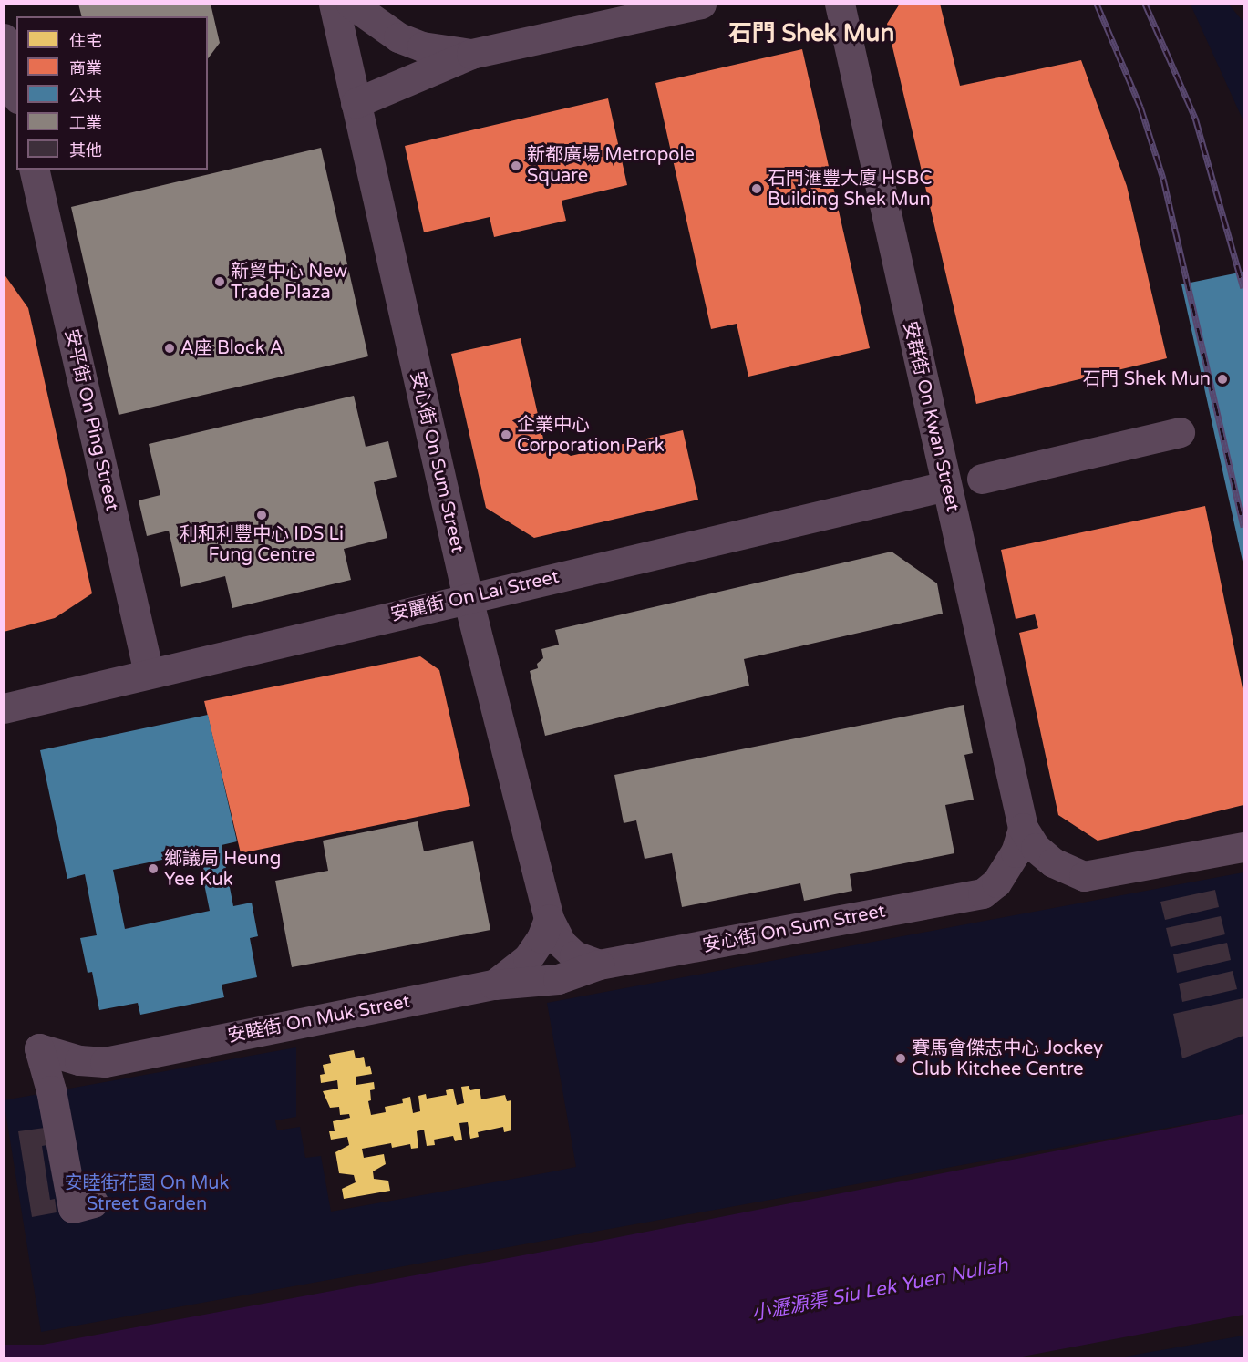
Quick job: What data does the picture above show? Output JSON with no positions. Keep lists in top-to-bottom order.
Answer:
{
  "streets": {
    "street": [
      "安群街 On Kwan Street",
      "安平街 On Ping Street",
      "安心街 On Sum Street",
      "安麗街 On Lai Street",
      "安睦街 On Muk Street"
    ]
  },
  "crossings": [
    ["安群街 On Kwan Street", "安心街 On Sum Street"],
    ["安群街 On Kwan Street", "安麗街 On Lai Street"],
    ["安平街 On Ping Street", "安麗街 On Lai Street"],
    ["安心街 On Sum Street", "安麗街 On Lai Street"],
    ["安心街 On Sum Street", "安睦街 On Muk Street"]
  ],
  "districts": ["石門 Shek Mun"],
  "water": ["小瀝源渠 Siu Lek Yuen Nullah"],
  "parks": ["安睦街花園 On Muk Street Garden"],
  "places": [
    "新都廣場 Metropole Square",
    "石門滙豐大廈 HSBC Building Shek Mun",
    "新貿中心 New Trade Plaza",
    "A座 Block A",
    "石門 Shek Mun",
    "企業中心 Corporation Park",
    "利和利豐中心 IDS Li Fung Centre",
    "鄉議局 Heung Yee Kuk",
    "賽馬會傑志中心 Jockey Club Kitchee Centre"
  ],
  "legend": [
    "住宅",
    "商業",
    "公共",
    "工業",
    "其他"
  ]
}
